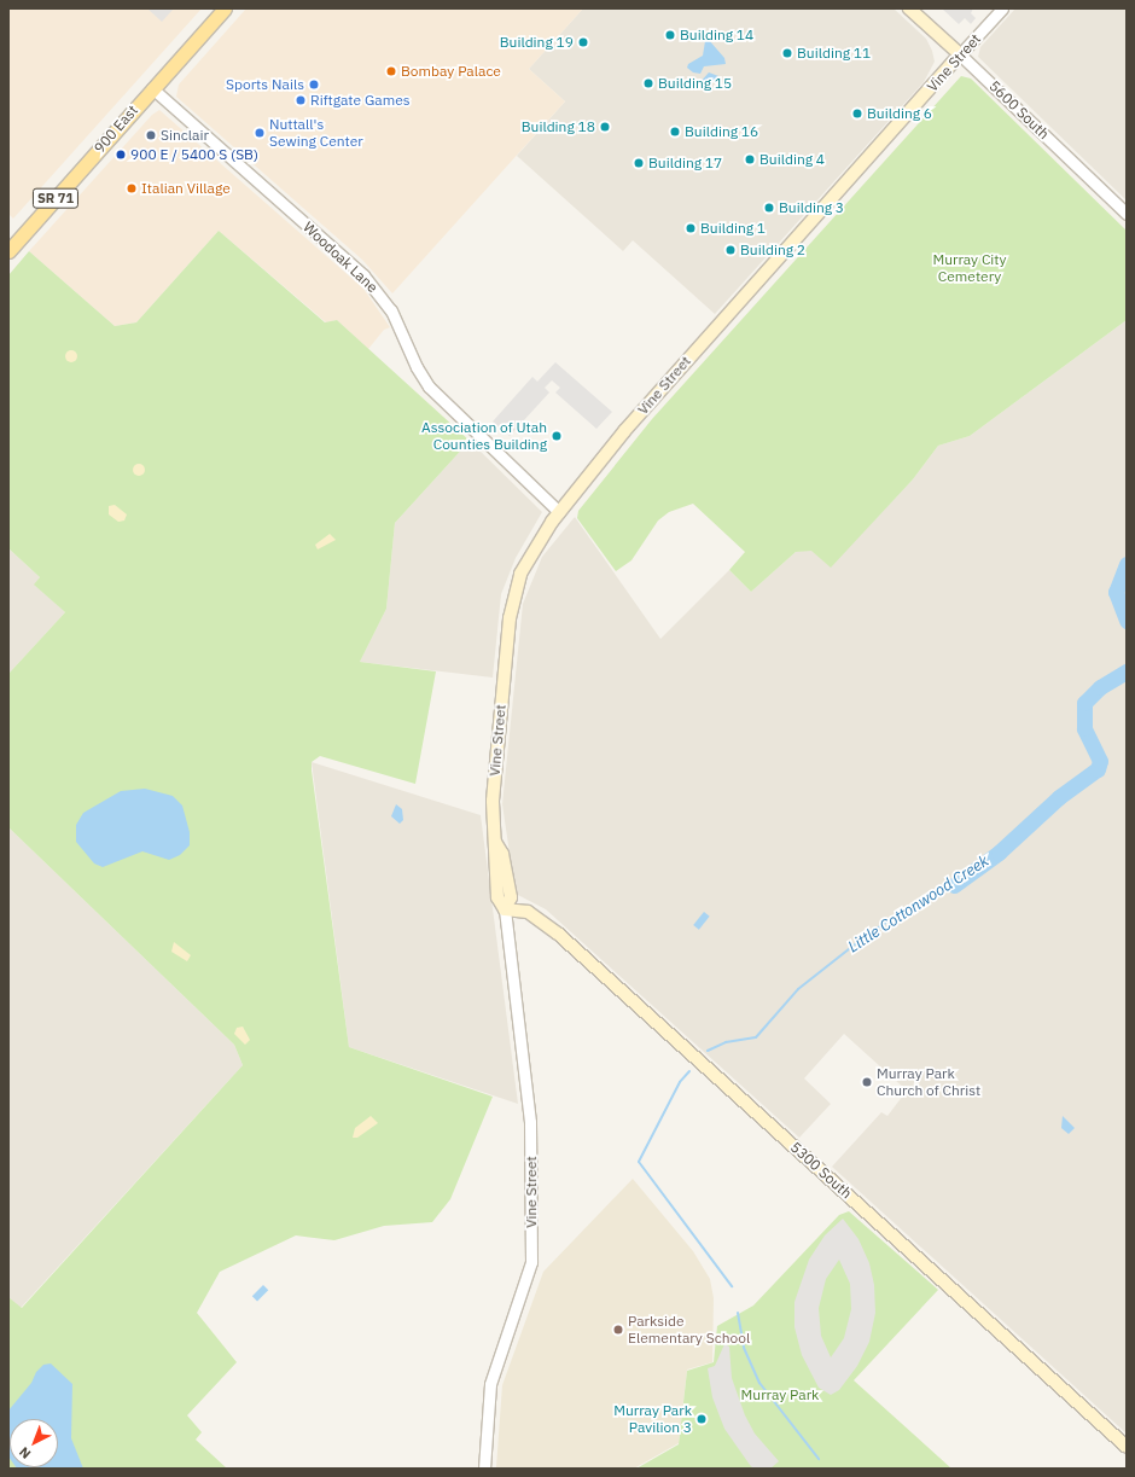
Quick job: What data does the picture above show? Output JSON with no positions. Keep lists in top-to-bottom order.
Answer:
{
  "streets": {
    "main road": [
      "Vine Street",
      "5600 South",
      "900 East",
      "SR 71",
      "5300 South"
    ],
    "street": ["Woodoak Lane"]
  },
  "crossings": [
    ["Vine Street", "5600 South"],
    ["Vine Street", "Woodoak Lane"],
    ["Vine Street", "5300 South"],
    ["900 East", "Woodoak Lane"]
  ],
  "water": ["Little Cottonwood Creek"],
  "parks": ["Murray City Cemetery", "Murray Park"],
  "places": [
    "Building 14",
    "Building 19",
    "Building 11",
    "Bombay Palace",
    "Building 15",
    "Sports Nails",
    "Riftgate Games",
    "Building 6",
    "Building 18",
    "Building 16",
    "Nuttall's Sewing Center",
    "Sinclair",
    "900 E / 5400 S (SB)",
    "Building 4",
    "Building 17",
    "Italian Village",
    "Building 3",
    "Building 1",
    "Building 2",
    "Association of Utah Counties Building",
    "Murray Park Church of Christ",
    "Parkside Elementary School",
    "Murray Park Pavilion 3"
  ],
  "north": "bottom left"
}
